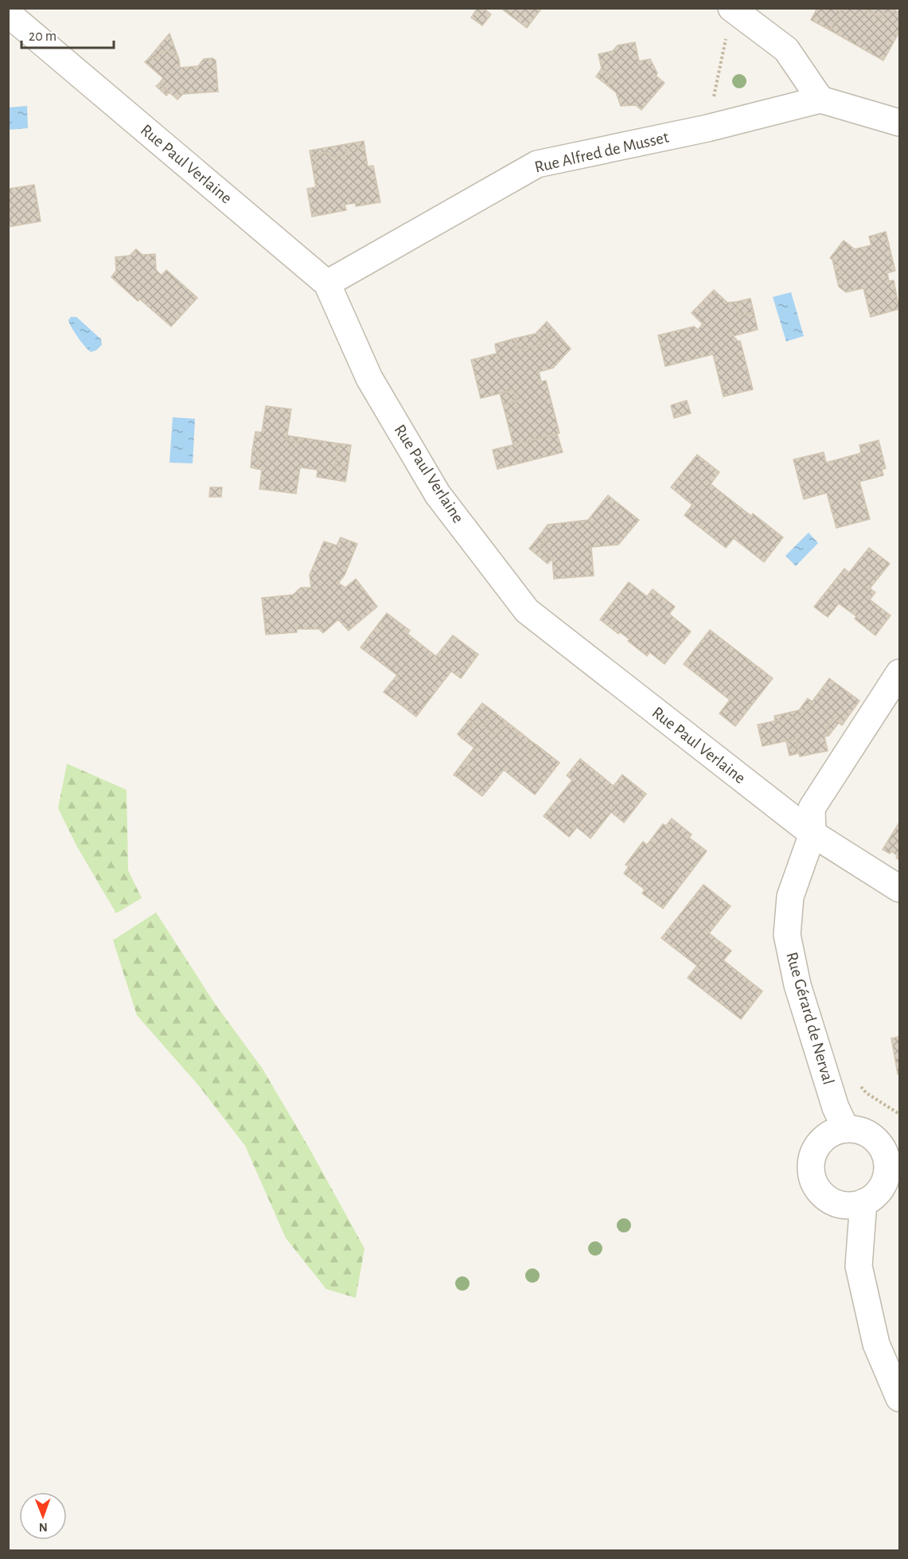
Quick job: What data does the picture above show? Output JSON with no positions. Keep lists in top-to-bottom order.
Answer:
{
  "streets": {
    "street": ["Rue Alfred de Musset", "Rue Paul Verlaine", "Rue Gérard de Nerval"]
  },
  "crossings": [
    ["Rue Alfred de Musset", "Rue Paul Verlaine"],
    ["Rue Paul Verlaine", "Rue Gérard de Nerval"]
  ],
  "scale_bar": "20 m",
  "north": "bottom"
}
